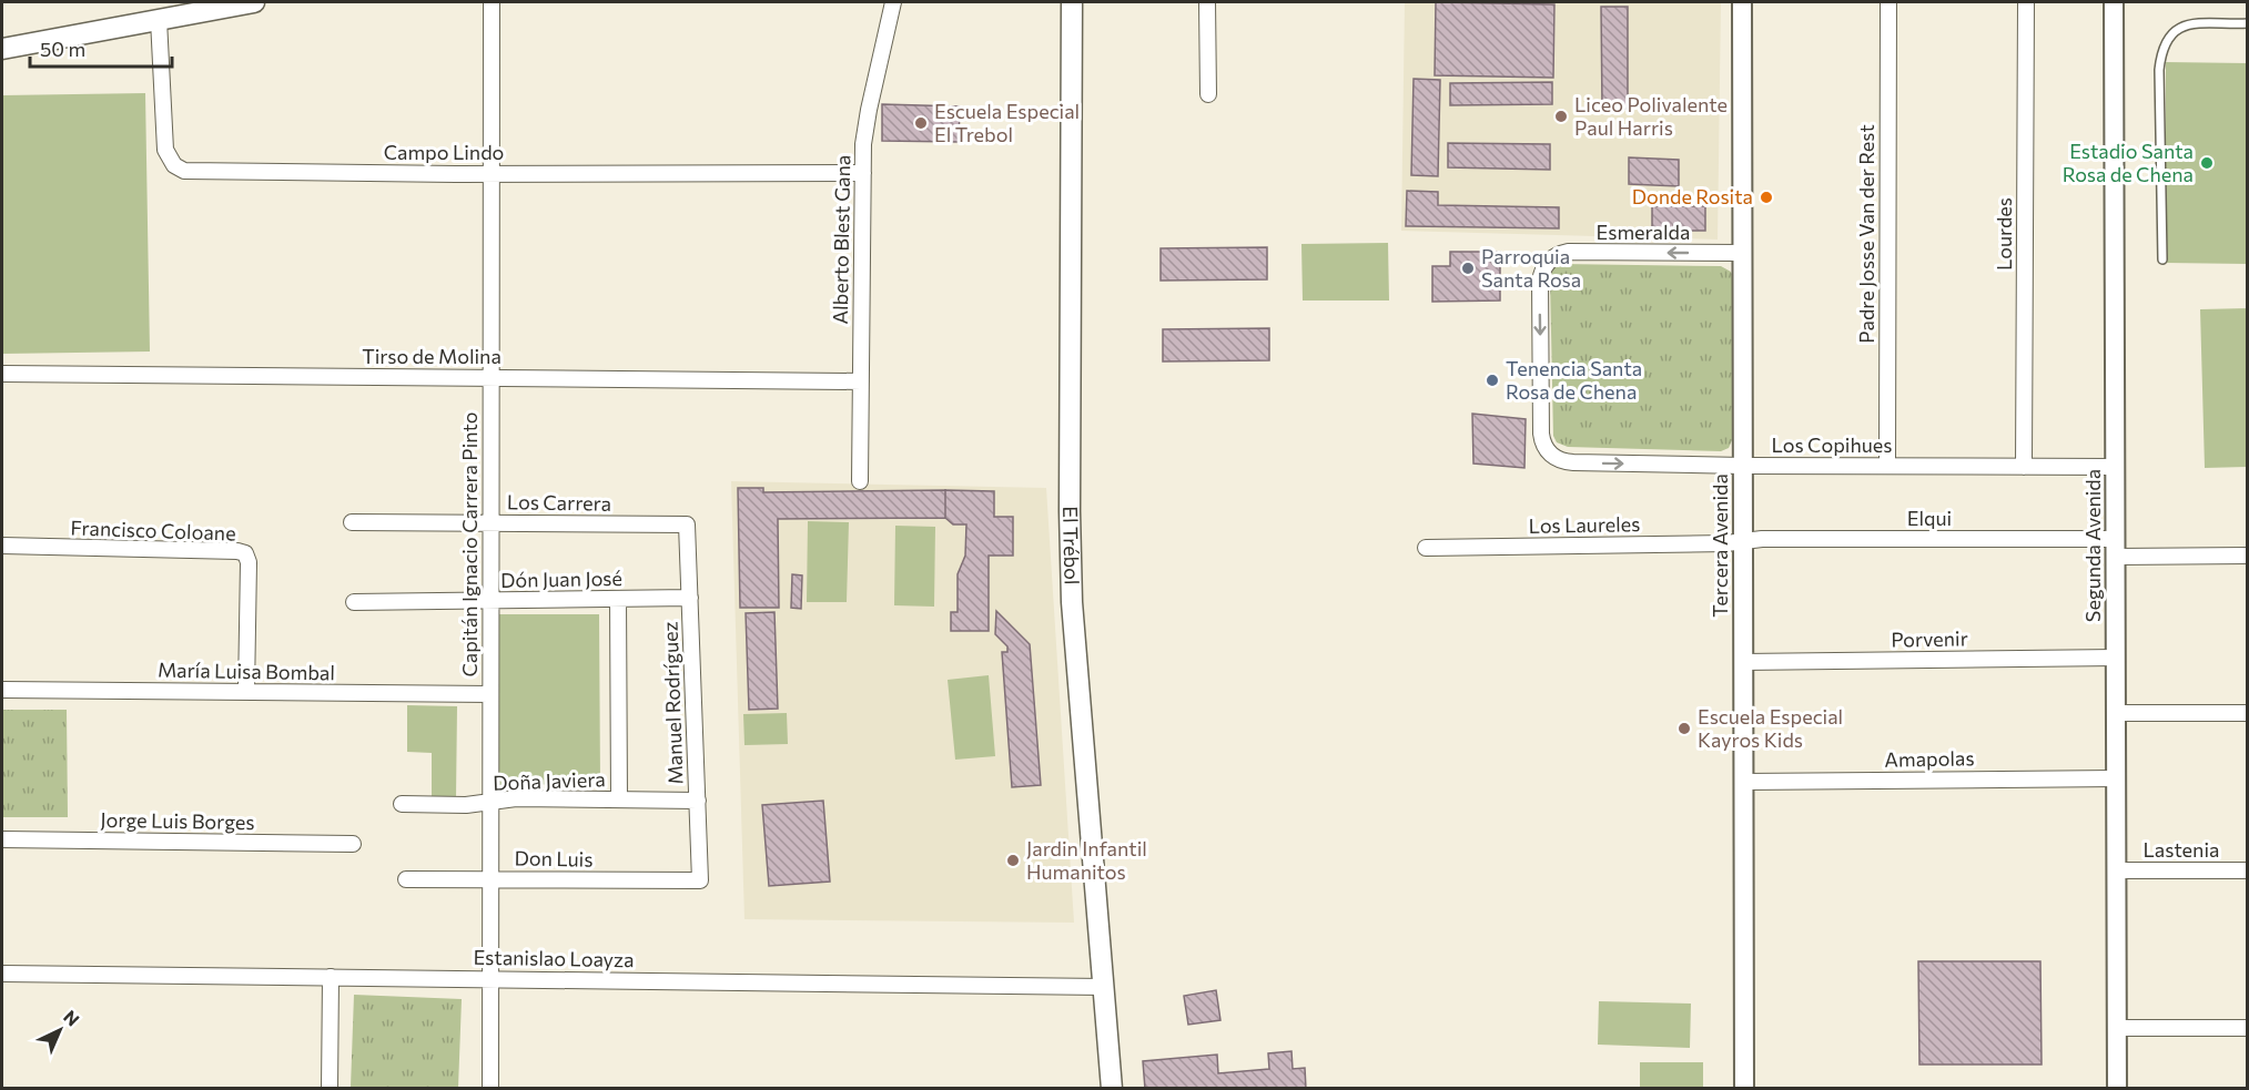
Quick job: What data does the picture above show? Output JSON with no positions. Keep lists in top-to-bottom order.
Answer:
{
  "streets": {
    "main road": ["El Trébol"],
    "street": [
      "Campo Lindo",
      "Esmeralda",
      "Padre Josse Van der Rest",
      "Lourdes",
      "Alberto Blest Gana",
      "Tirso de Molina",
      "Los Copihues",
      "Los Carrera",
      "Elqui",
      "Los Laureles",
      "Francisco Coloane",
      "Capitán Ignacio Carrera Pinto",
      "Tercera Avenida",
      "Segunda Avenida",
      "Dón Juan José",
      "Porvenir",
      "María Luisa Bombal",
      "Manuel Rodríguez",
      "Amapolas",
      "Doña Javiera",
      "Jorge Luis Borges",
      "Lastenia",
      "Don Luis",
      "Estanislao Loayza"
    ]
  },
  "crossings": [
    ["Campo Lindo", "Alberto Blest Gana"],
    ["Campo Lindo", "Capitán Ignacio Carrera Pinto"],
    ["Esmeralda", "Los Copihues"],
    ["Esmeralda", "Tercera Avenida"],
    ["Padre Josse Van der Rest", "Los Copihues"],
    ["Lourdes", "Los Copihues"],
    ["Alberto Blest Gana", "Tirso de Molina"],
    ["Tirso de Molina", "Capitán Ignacio Carrera Pinto"],
    ["Los Copihues", "Tercera Avenida"],
    ["Los Copihues", "Segunda Avenida"],
    ["Los Carrera", "Capitán Ignacio Carrera Pinto"],
    ["Los Carrera", "Manuel Rodríguez"],
    ["Elqui", "Los Laureles"],
    ["Elqui", "Tercera Avenida"],
    ["Elqui", "Segunda Avenida"],
    ["Los Laureles", "Tercera Avenida"],
    ["Francisco Coloane", "María Luisa Bombal"],
    ["Capitán Ignacio Carrera Pinto", "Dón Juan José"],
    ["Capitán Ignacio Carrera Pinto", "María Luisa Bombal"],
    ["Capitán Ignacio Carrera Pinto", "Doña Javiera"],
    ["Capitán Ignacio Carrera Pinto", "Don Luis"],
    ["Capitán Ignacio Carrera Pinto", "Estanislao Loayza"],
    ["El Trébol", "Estanislao Loayza"],
    ["Tercera Avenida", "Porvenir"],
    ["Tercera Avenida", "Amapolas"],
    ["Segunda Avenida", "Porvenir"],
    ["Segunda Avenida", "Amapolas"],
    ["Segunda Avenida", "Lastenia"],
    ["Dón Juan José", "Manuel Rodríguez"],
    ["Manuel Rodríguez", "Doña Javiera"],
    ["Manuel Rodríguez", "Don Luis"]
  ],
  "places": [
    "Liceo Polivalente Paul Harris",
    "Escuela Especial El Trebol",
    "Estadio Santa Rosa de Chena",
    "Donde Rosita",
    "Parroquia Santa Rosa",
    "Tenencia Santa Rosa de Chena",
    "Escuela Especial Kayros Kids",
    "Jardin Infantil Humanitos"
  ],
  "scale_bar": "50 m",
  "north": "top right"
}
